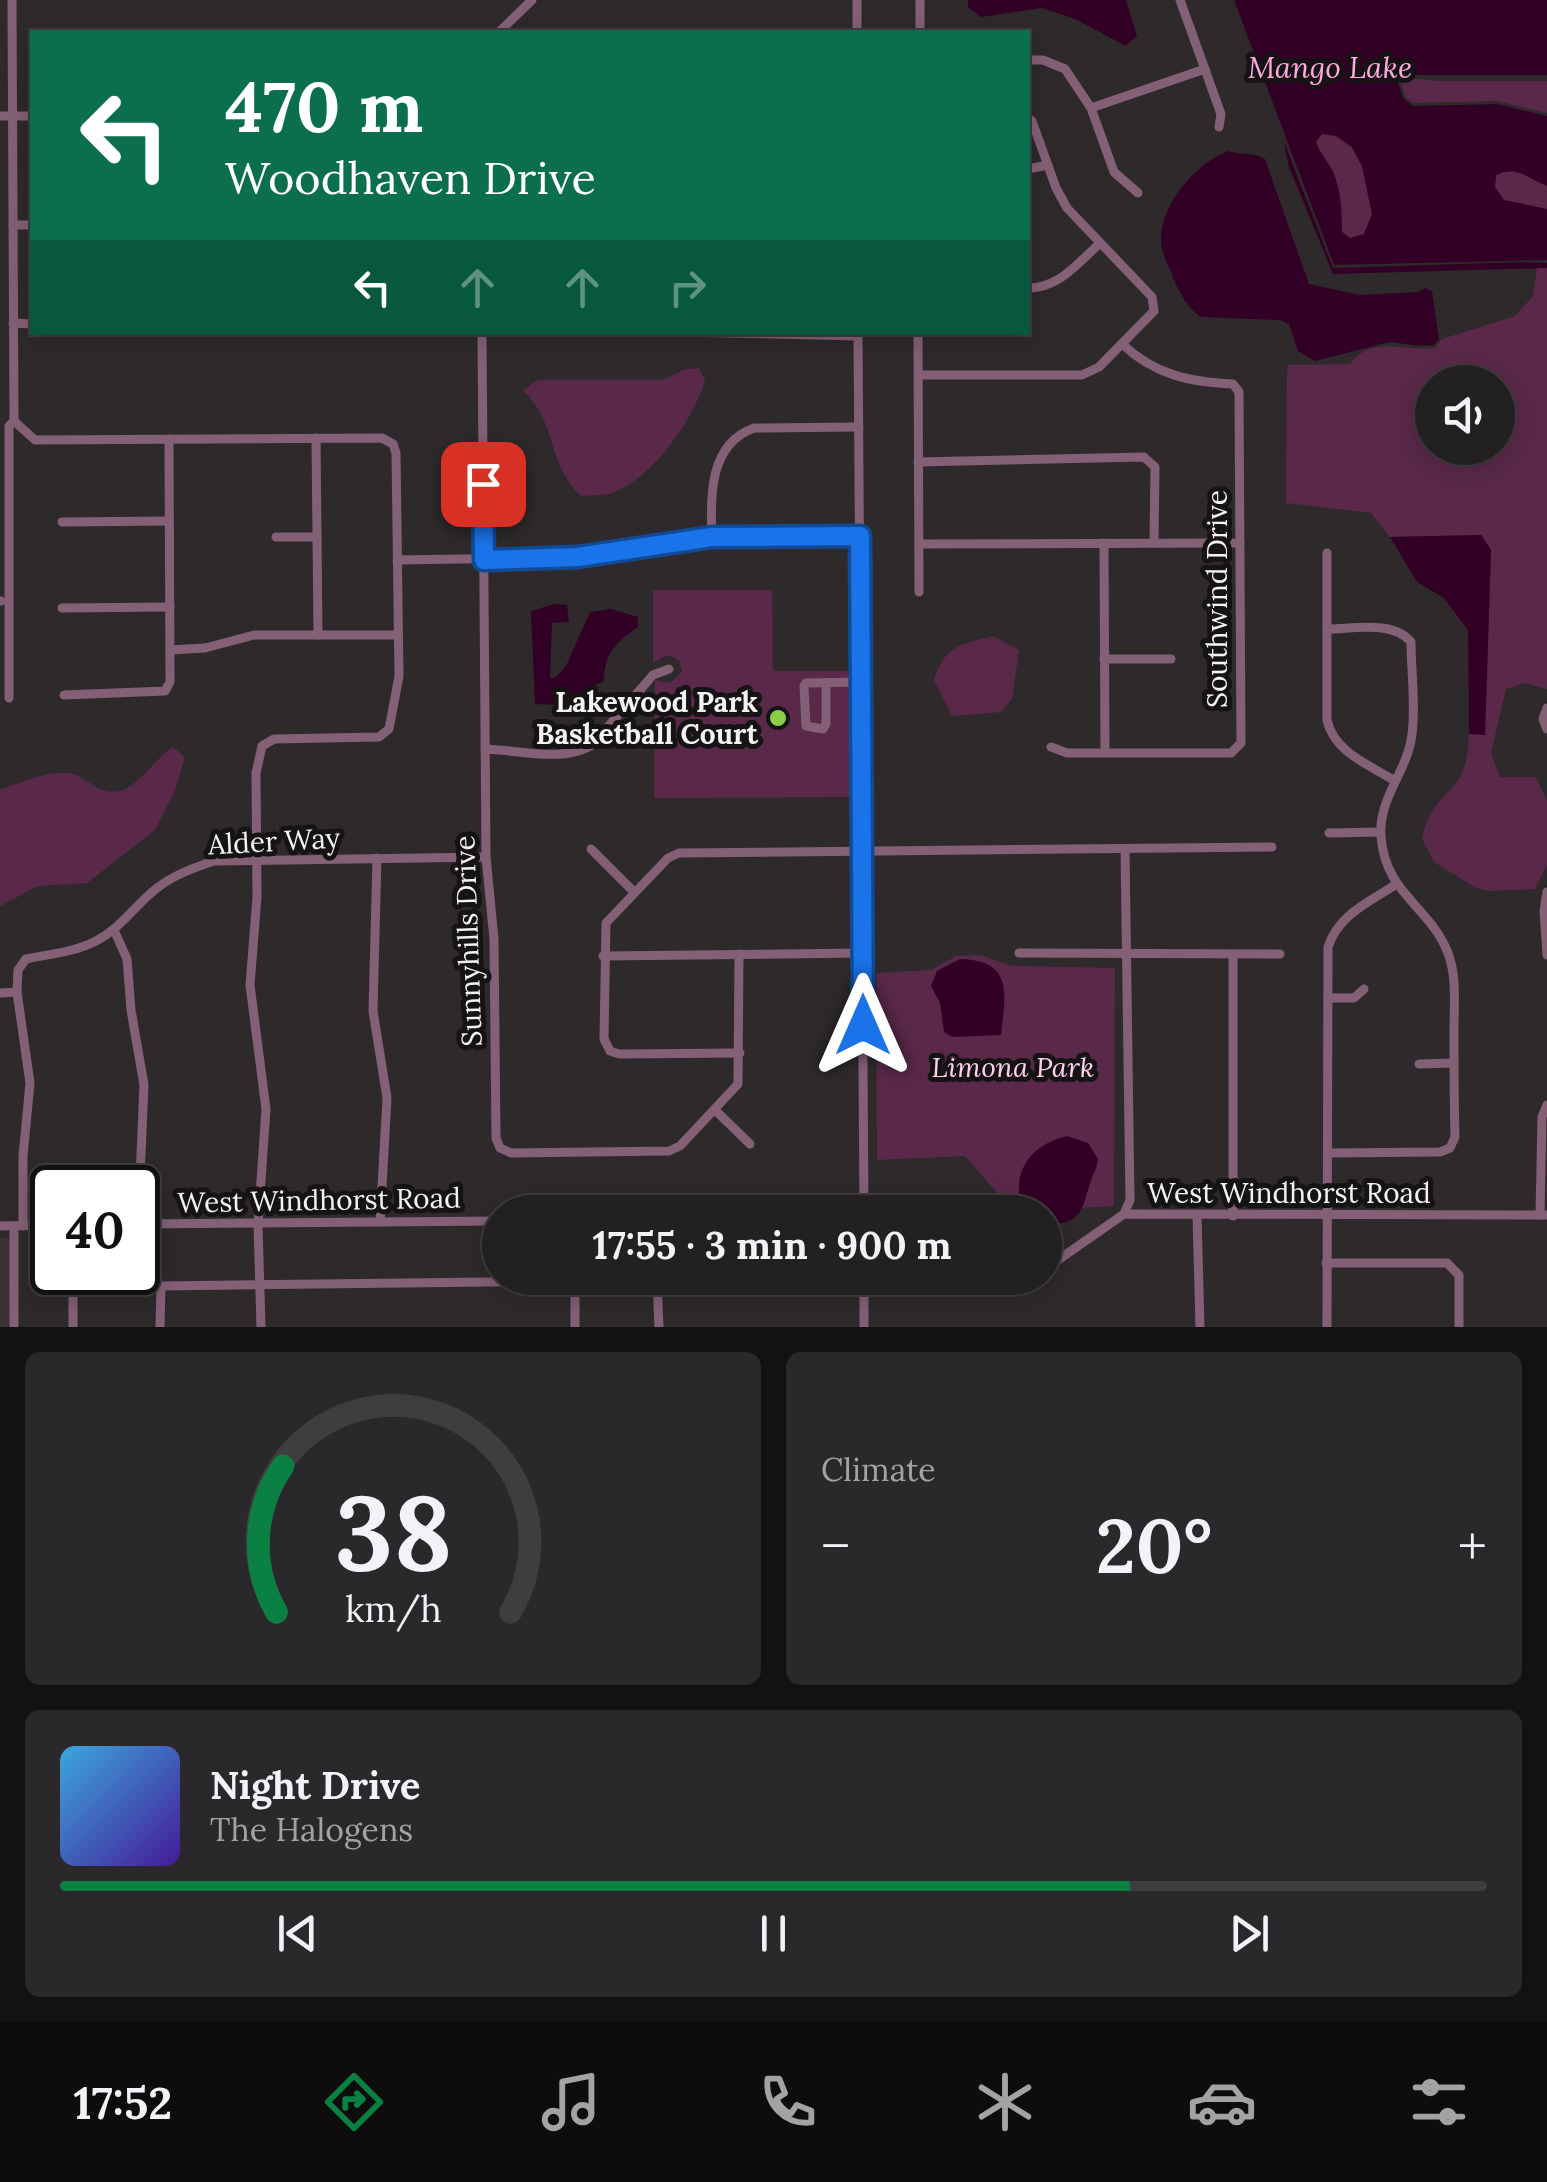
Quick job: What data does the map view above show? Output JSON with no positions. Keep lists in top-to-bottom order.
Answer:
{
  "streets": {
    "street": [
      "Southwind Drive",
      "Alder Way",
      "Sunnyhills Drive",
      "West Windhorst Road"
    ]
  },
  "crossings": [
    ["Alder Way", "Sunnyhills Drive"]
  ],
  "water": ["Mango Lake"],
  "parks": ["Limona Park"],
  "places": ["Lakewood Park Basketball Court"],
  "page": {
    "turn": ["470 m", "Woodhaven Drive"],
    "limit": "40",
    "trip": "17:55 · 3 min · 900 m",
    "tile": "Climate",
    "heat": ["−", "20°", "+"],
    "song": ["Night Drive", "The Halogens"],
    "tabs": "17:52",
    "gauge": ["38", "km/h"]
  }
}
